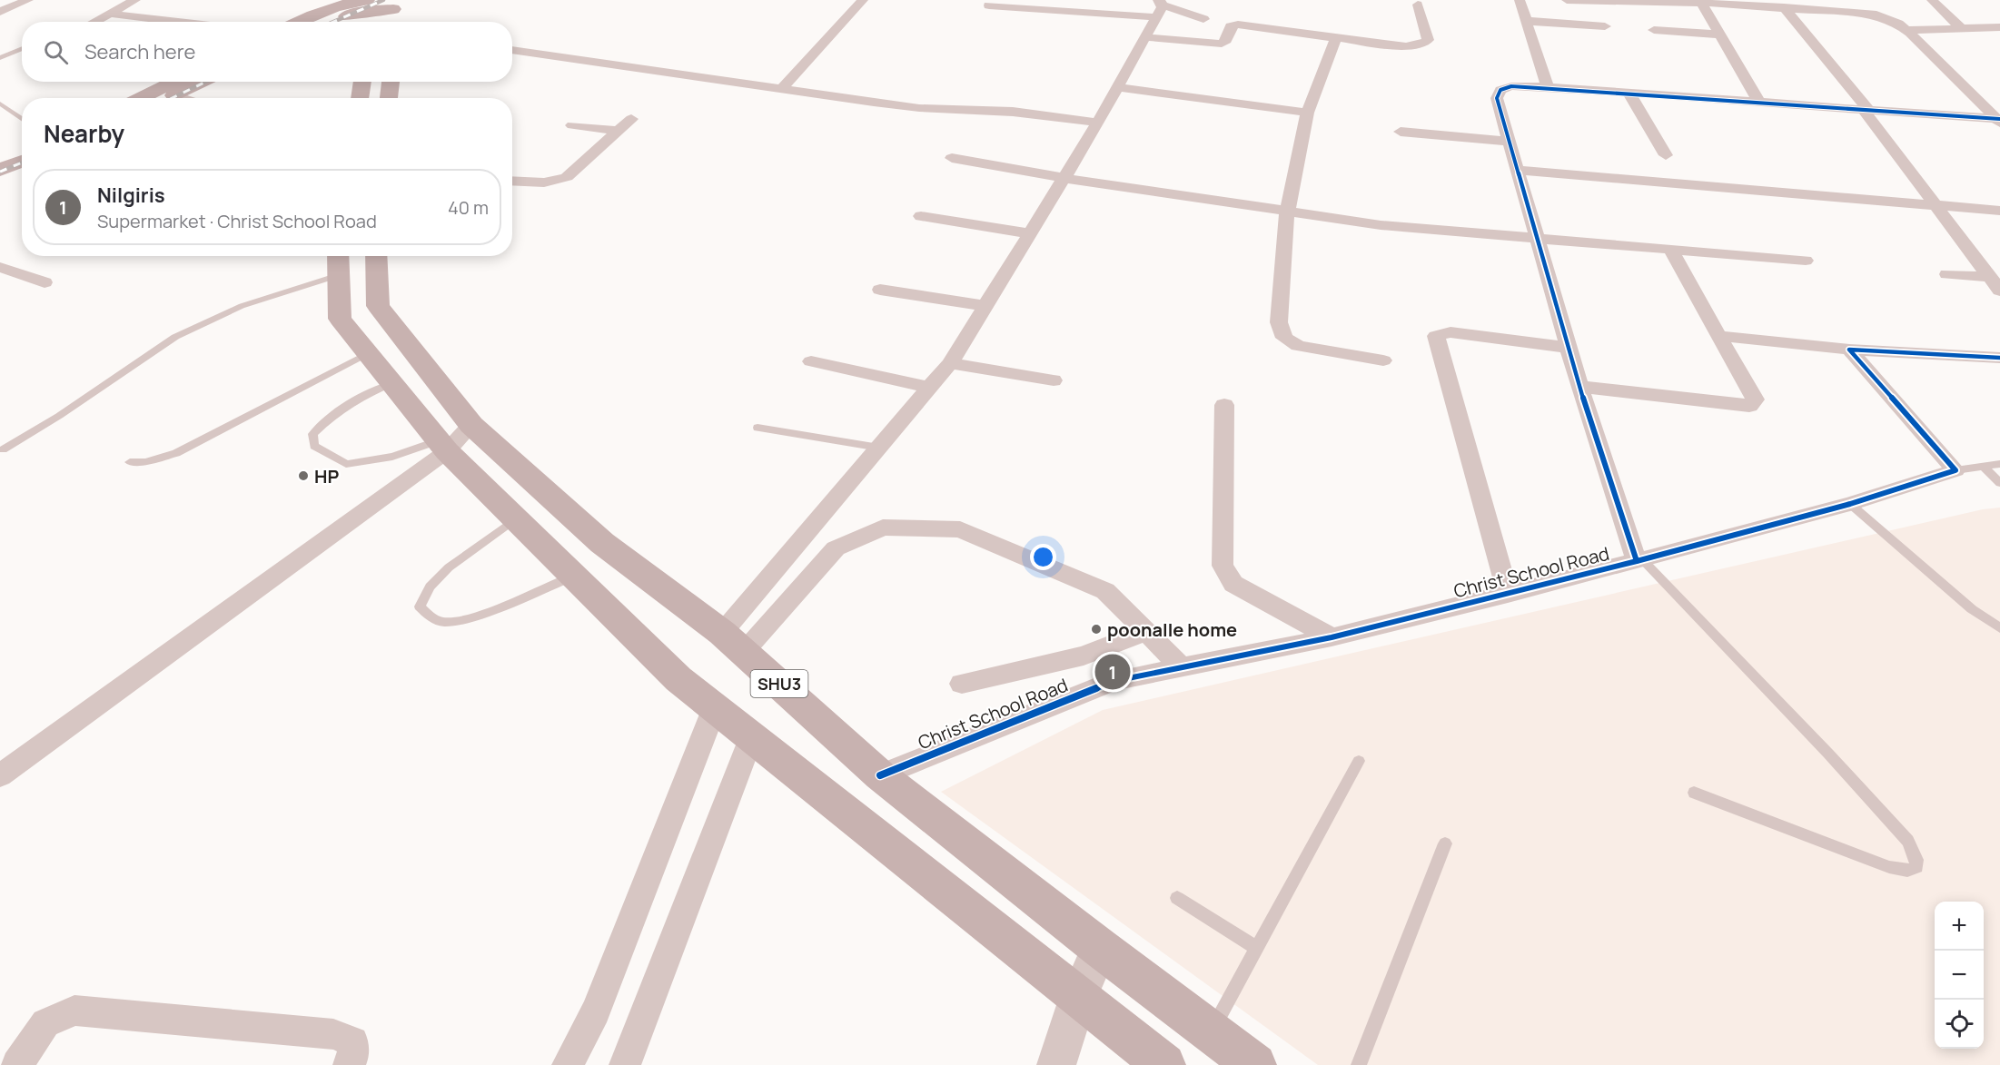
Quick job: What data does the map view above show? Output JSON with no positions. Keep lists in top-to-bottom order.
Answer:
{
  "streets": {
    "main road": ["SHU3"],
    "street": ["Christ School Road"]
  },
  "crossings": [
    ["Christ School Road", "SHU3"]
  ],
  "places": ["HP", "poonalle home"],
  "page": {
    "search": "Search here",
    "heading": "Nearby",
    "list": [
      {
        "mark": "1",
        "name": "Nilgiris",
        "note": "Supermarket · Christ School Road",
        "value": "40 m"
      }
    ],
    "pins": "1",
    "map_buttons": ["+", "−"]
  }
}
